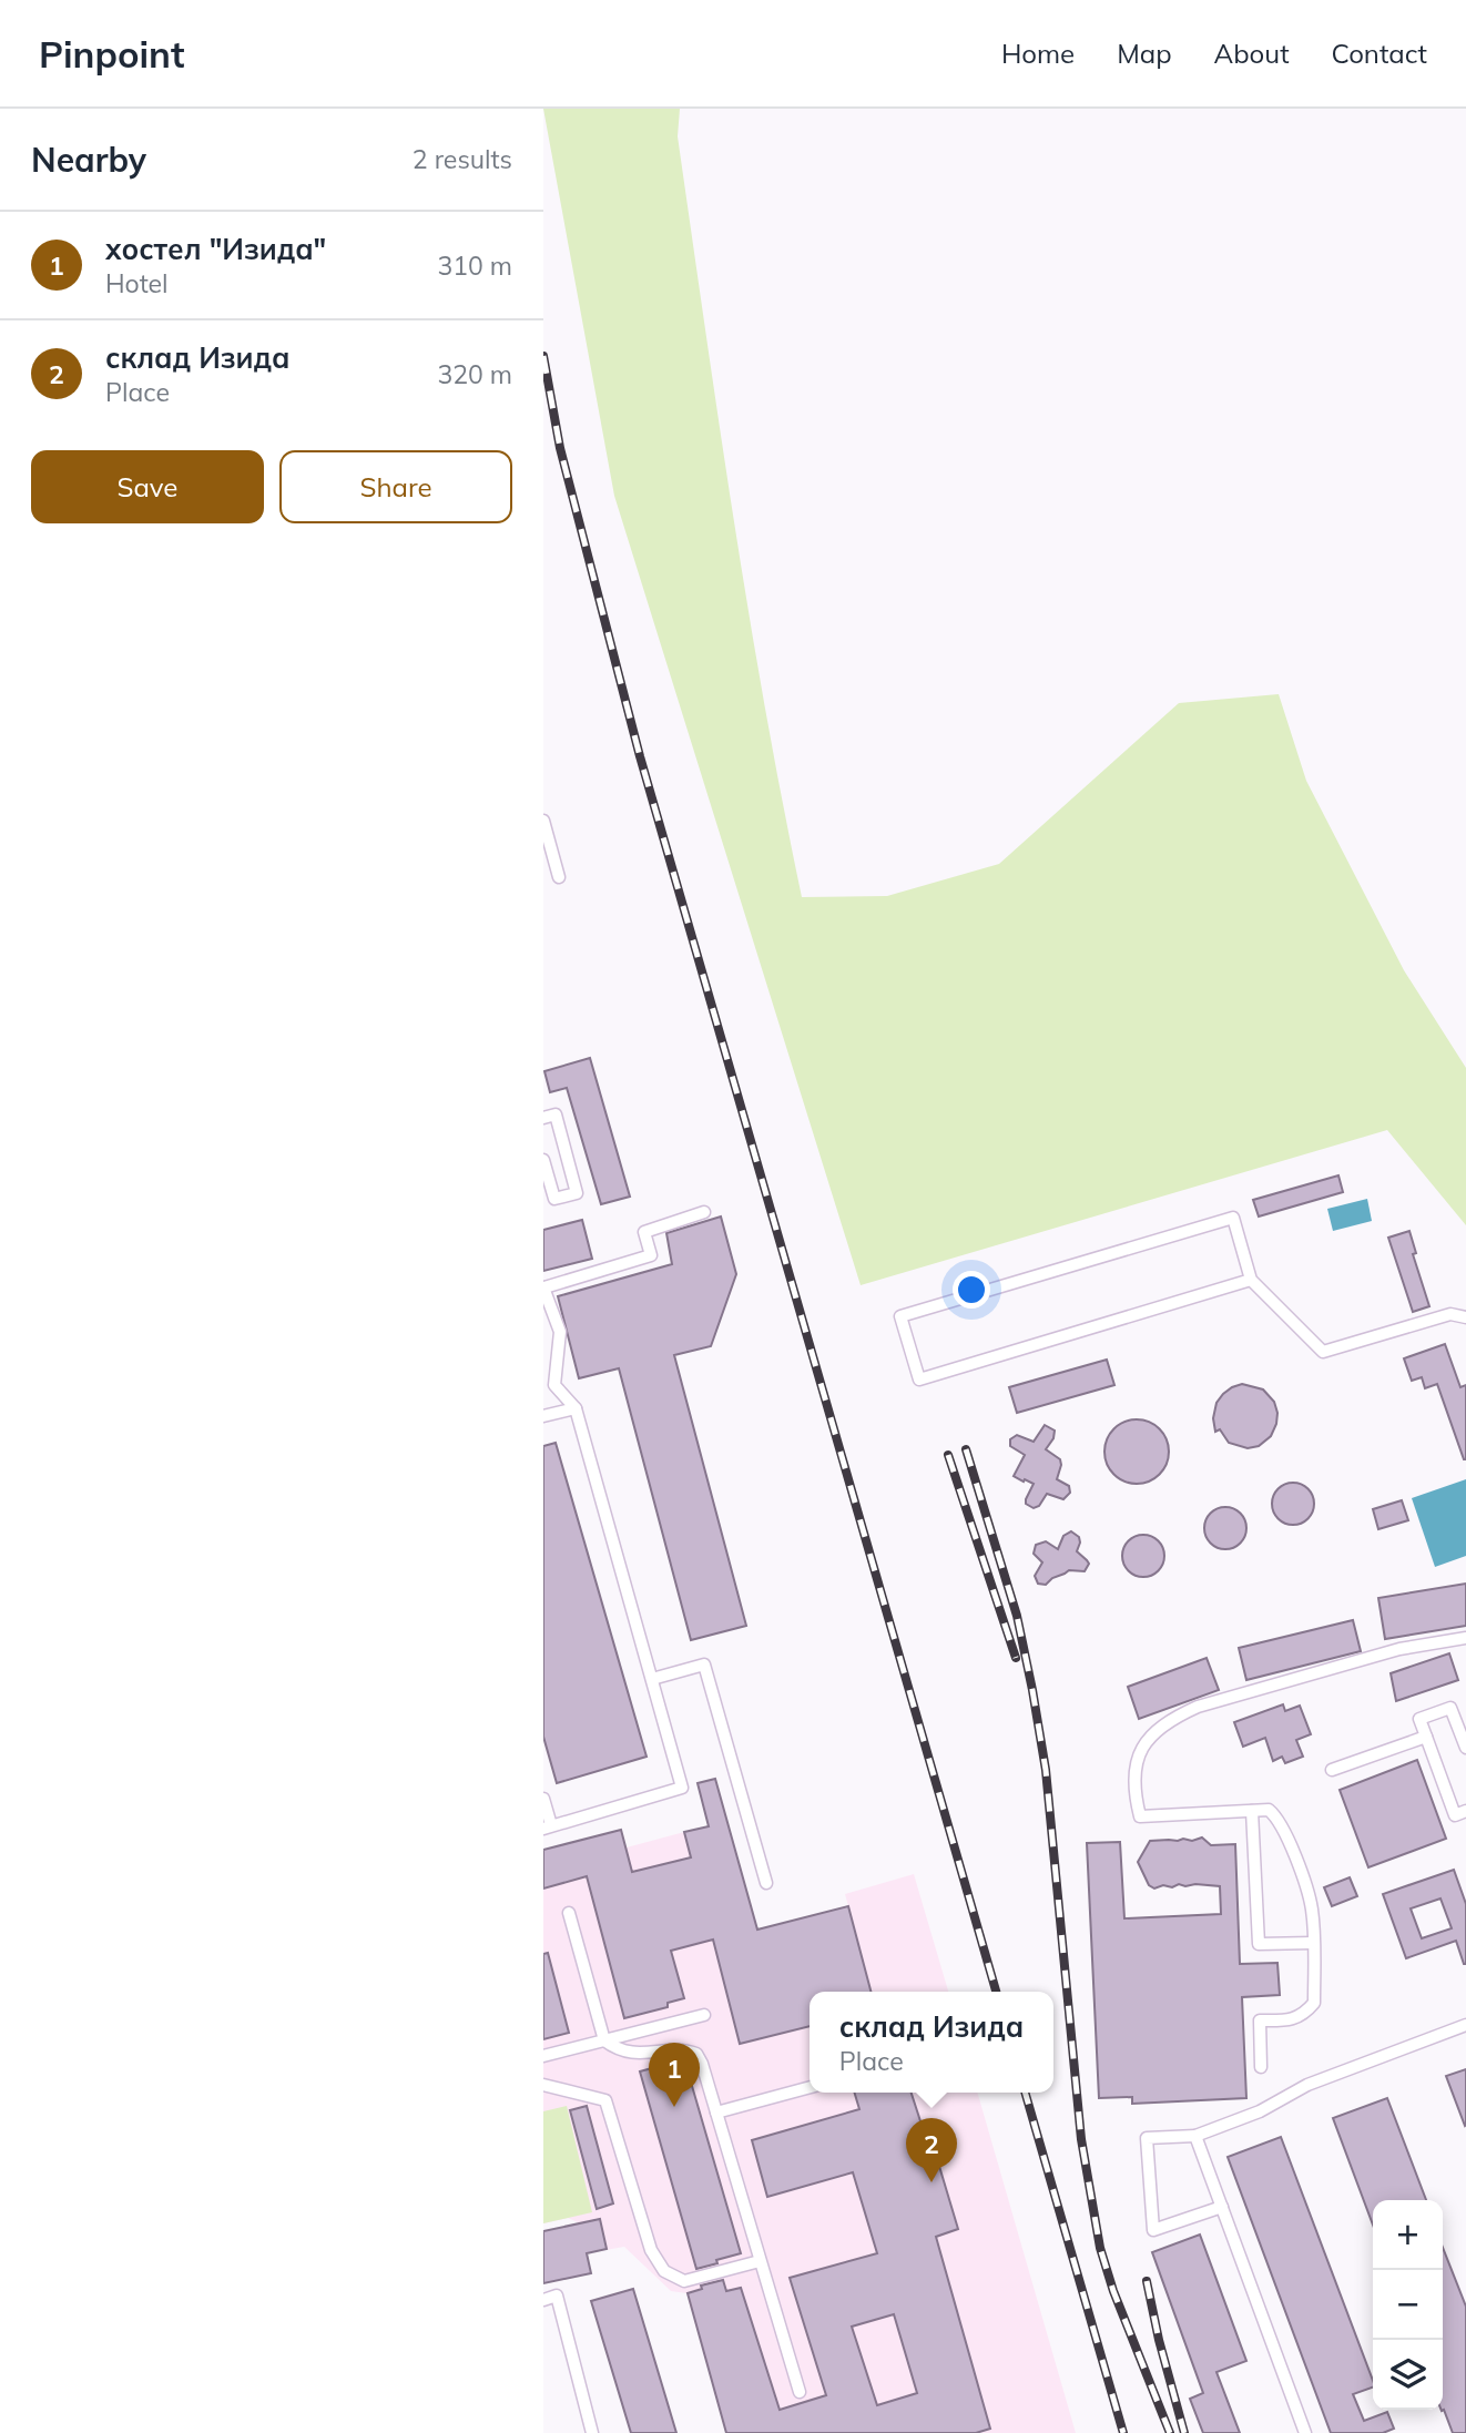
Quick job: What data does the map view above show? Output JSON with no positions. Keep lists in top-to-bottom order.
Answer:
{
  "page": {
    "header": "Pinpoint",
    "nav": [
      "Home",
      "Map",
      "About",
      "Contact"
    ],
    "heading": ["Nearby", "2 results"],
    "list": [
      {
        "mark": "1",
        "name": "хостел \"Изида\"",
        "note": "Hotel",
        "value": "310 m"
      },
      {
        "mark": "2",
        "name": "склад Изида",
        "note": "Place",
        "value": "320 m"
      }
    ],
    "buttons": ["Save", "Share"],
    "popup": ["склад Изида", "Place"],
    "pins": ["1", "2"],
    "map_buttons": ["+", "−"]
  }
}
